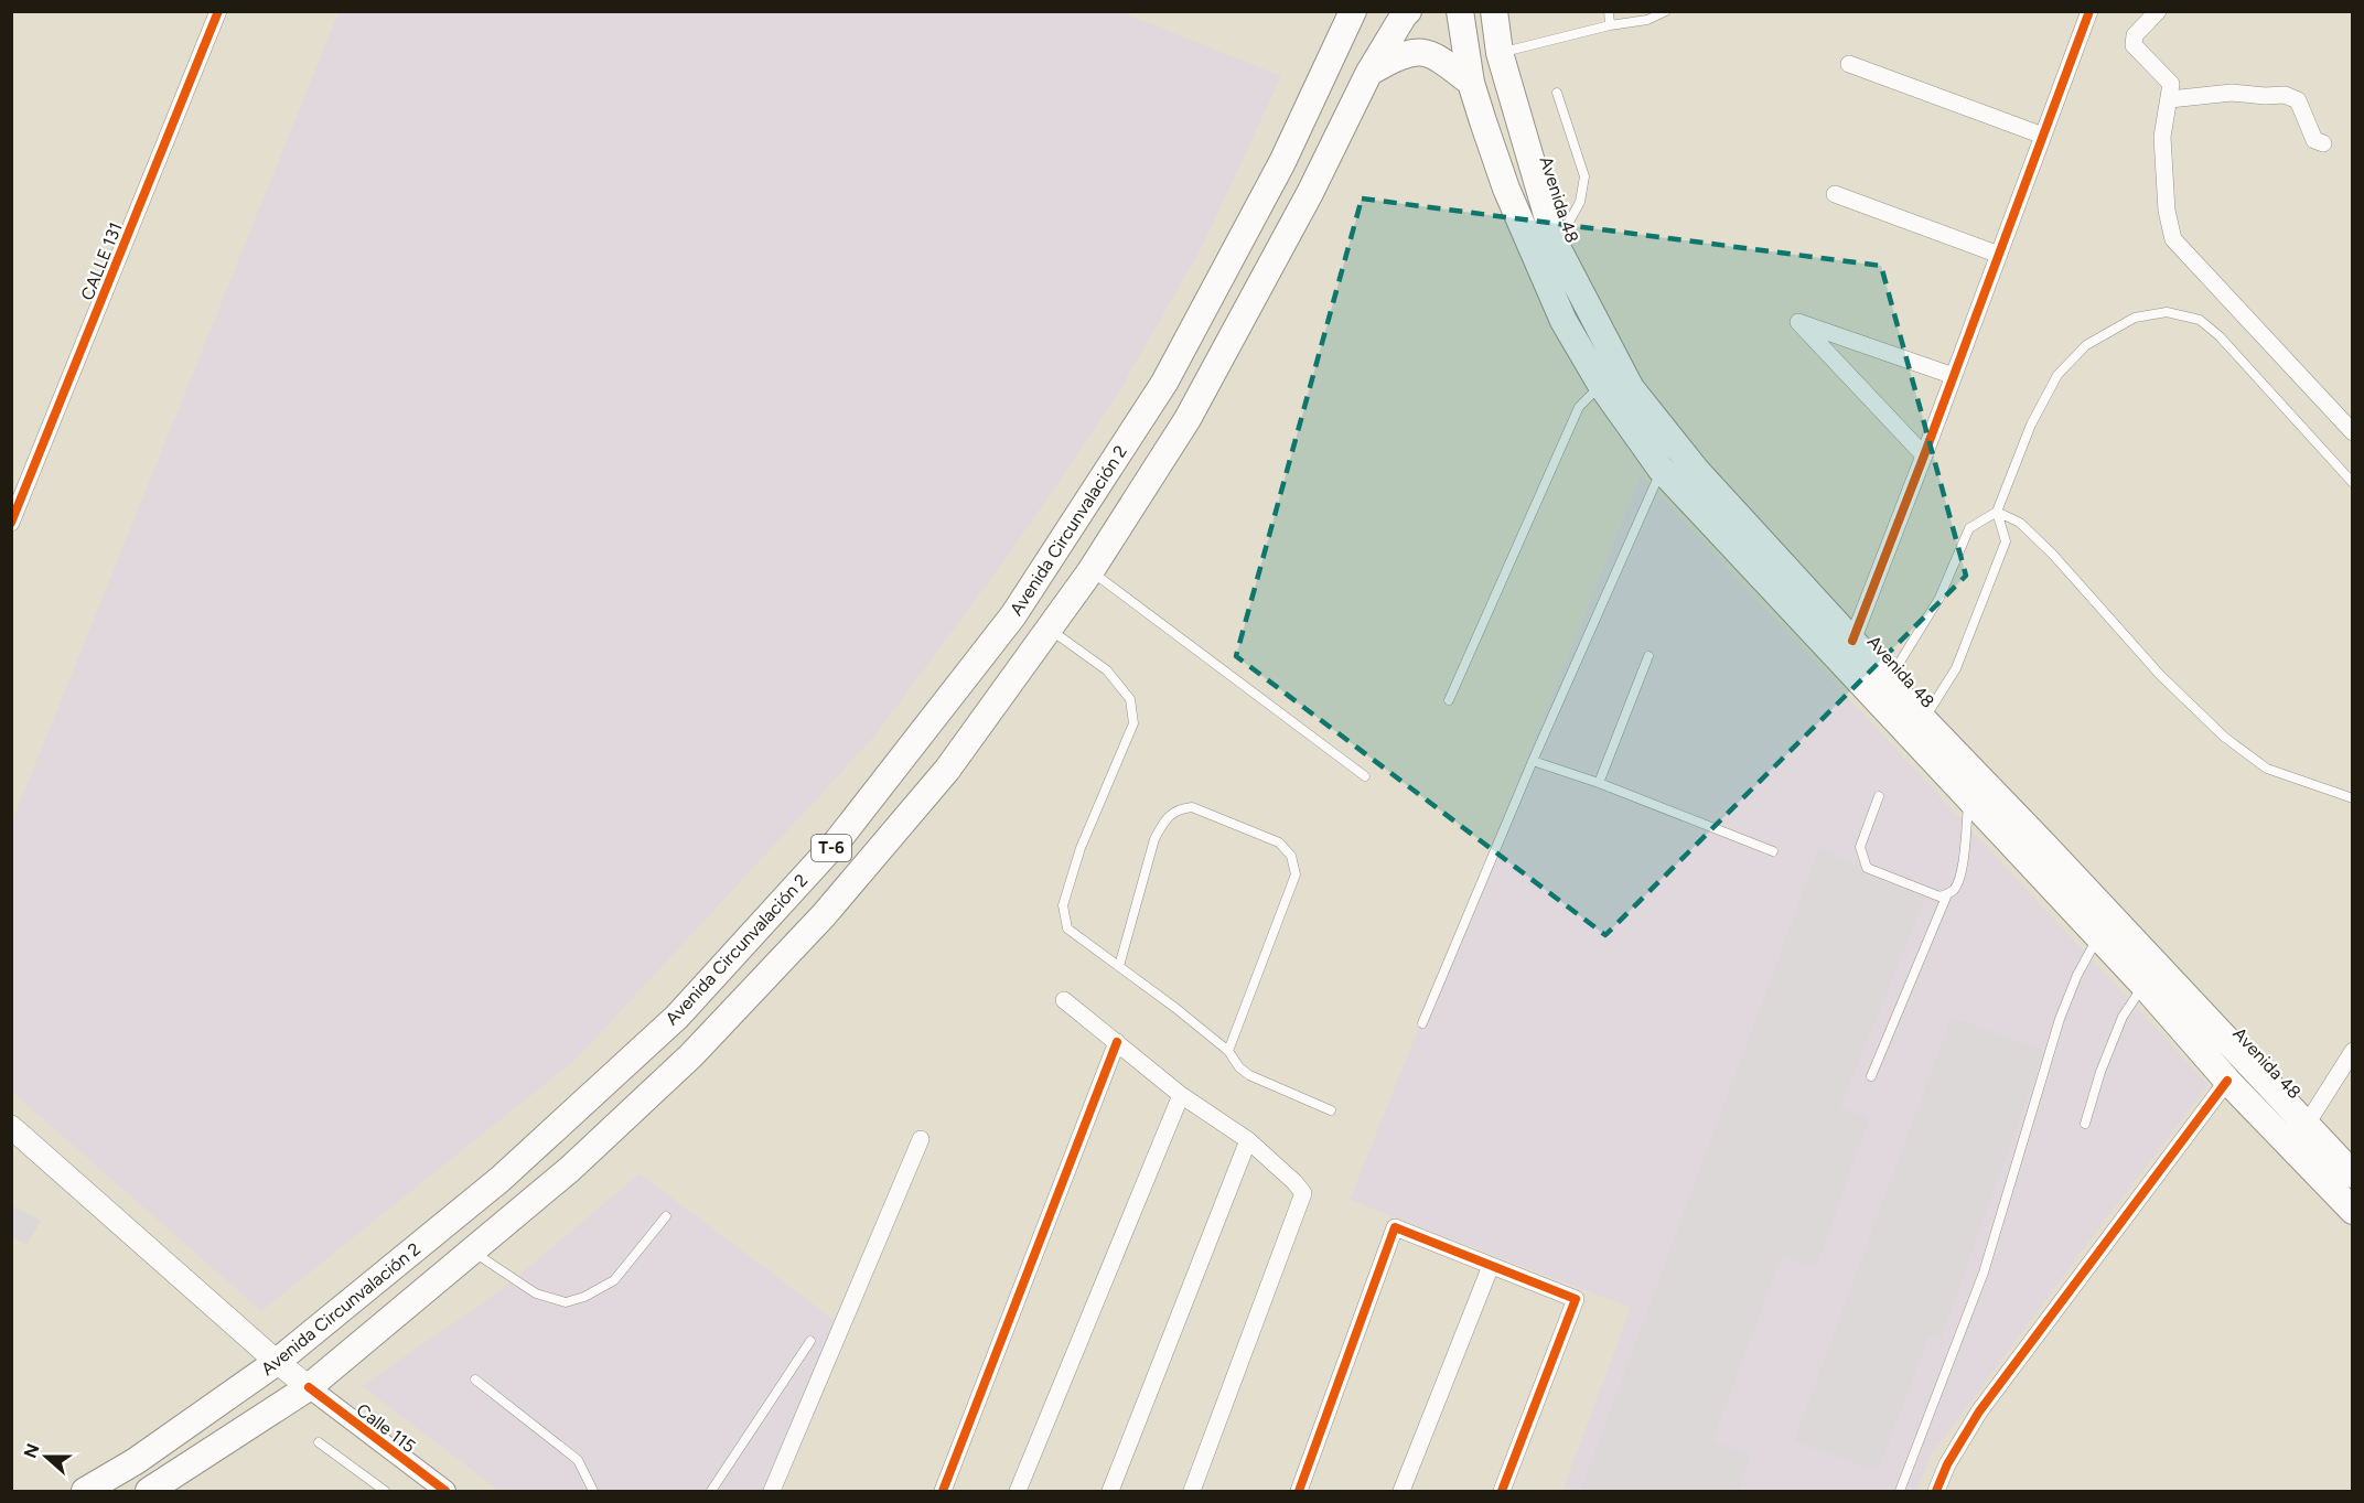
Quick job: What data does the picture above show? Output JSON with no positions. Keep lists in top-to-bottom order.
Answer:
{
  "streets": {
    "highway": ["Avenida 48", "Avenida Circunvalación 2", "T-6"],
    "main road": ["Calle 115"],
    "street": ["CALLE 131"]
  },
  "crossings": [
    ["Avenida Circunvalación 2", "Calle 115"]
  ],
  "north": "left"
}
